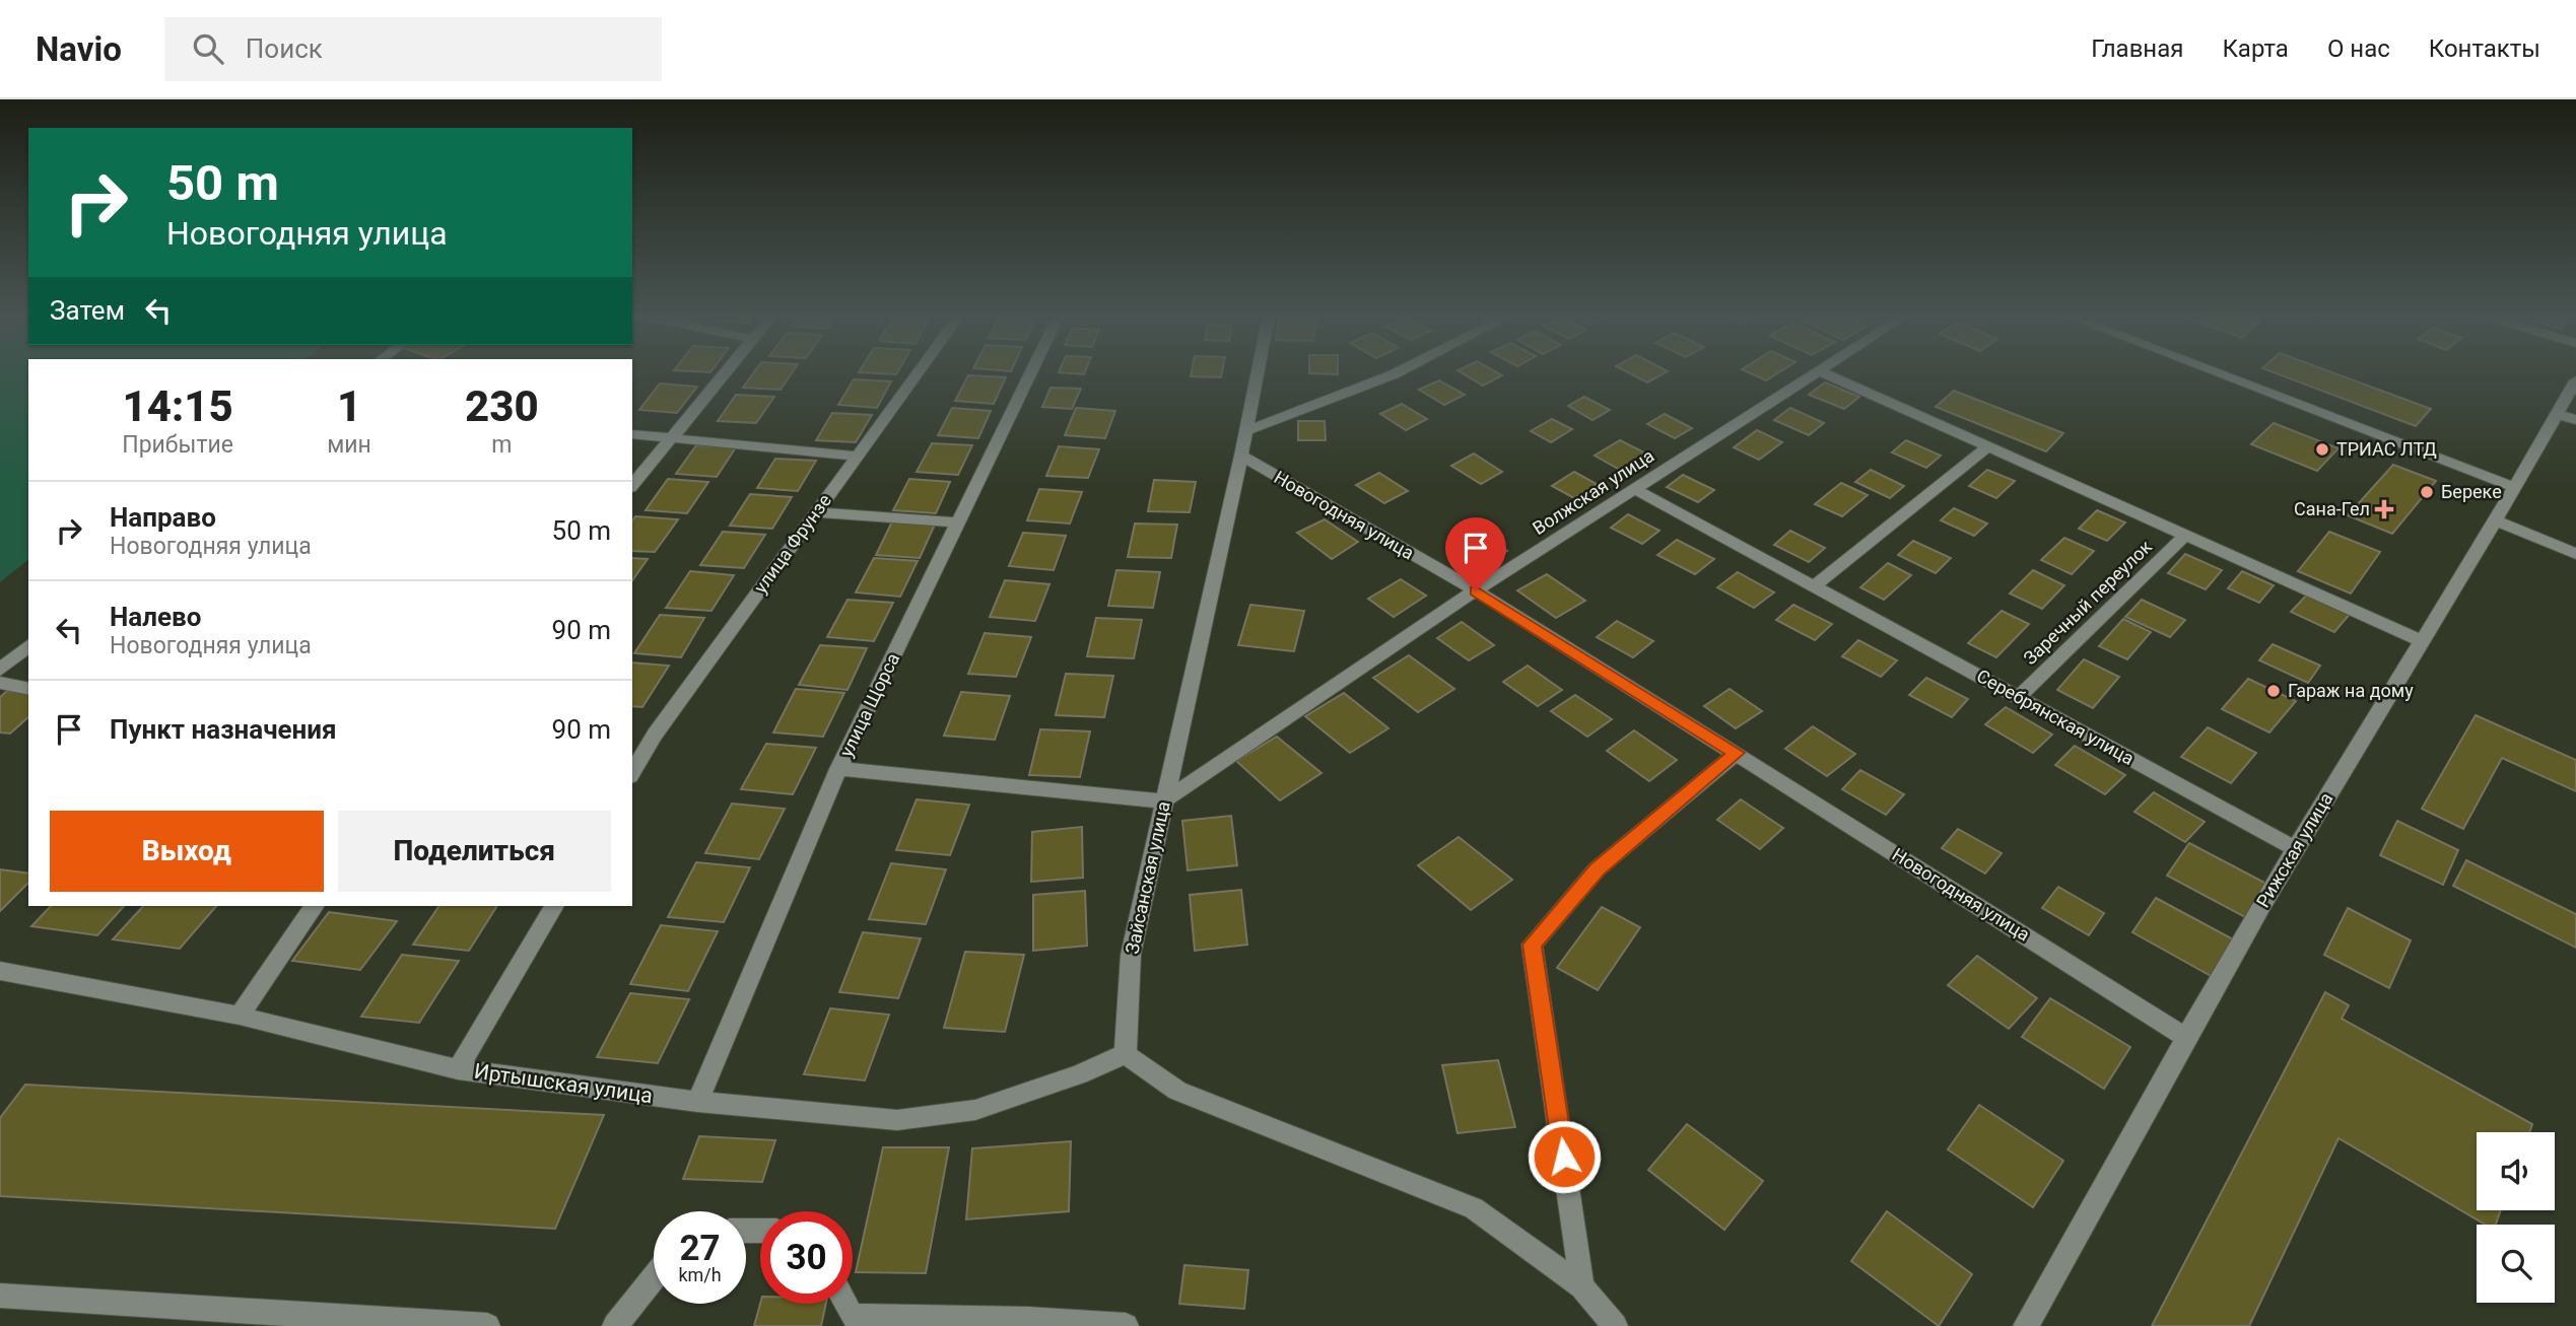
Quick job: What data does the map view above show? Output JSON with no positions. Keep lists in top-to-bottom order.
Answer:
{
  "streets": {
    "street": [
      "Волжская улица",
      "Новогодняя улица",
      "улица Фрунзе",
      "Заречный переулок",
      "улица Щорса",
      "Серебрянская улица",
      "Рижская улица",
      "Зайсанская улица",
      "Иртышская улица"
    ]
  },
  "crossings": [
    ["Волжская улица", "Новогодняя улица"],
    ["Волжская улица", "Серебрянская улица"],
    ["Волжская улица", "Зайсанская улица"],
    ["Новогодняя улица", "Рижская улица"],
    ["Новогодняя улица", "Зайсанская улица"],
    ["Заречный переулок", "Серебрянская улица"],
    ["улица Щорса", "Иртышская улица"],
    ["Серебрянская улица", "Рижская улица"],
    ["Зайсанская улица", "Иртышская улица"]
  ],
  "places": {
    "other": ["ТРИАС ЛТД", "Береке", "Гараж на дому"],
    "health": ["Сана-Гел"]
  },
  "page": {
    "header": "Navio",
    "search": "Поиск",
    "nav": [
      "Главная",
      "Карта",
      "О нас",
      "Контакты"
    ],
    "turn": ["50 m", "Новогодняя улица"],
    "then": "Затем",
    "eta": [
      "14:15",
      "Прибытие",
      "1",
      "мин",
      "230",
      "m"
    ],
    "list": [
      {
        "name": "Направо",
        "note": "Новогодняя улица",
        "value": "50 m"
      },
      {
        "name": "Налево",
        "note": "Новогодняя улица",
        "value": "90 m"
      },
      {
        "name": "Пункт назначения",
        "value": "90 m"
      }
    ],
    "buttons": ["Выход", "Поделиться"],
    "speed": "27 km/h",
    "limit": "30"
  }
}
